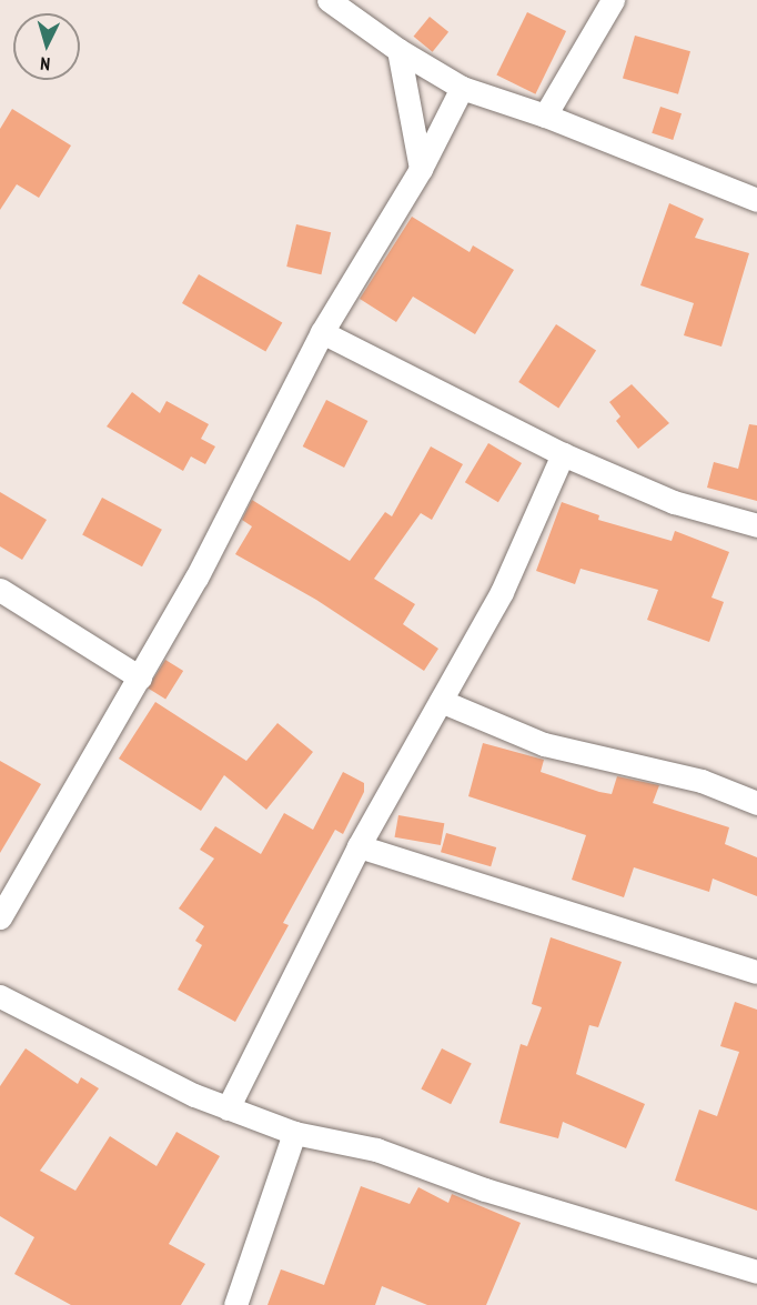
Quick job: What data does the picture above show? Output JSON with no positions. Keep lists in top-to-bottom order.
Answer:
{
  "north": "bottom"
}
